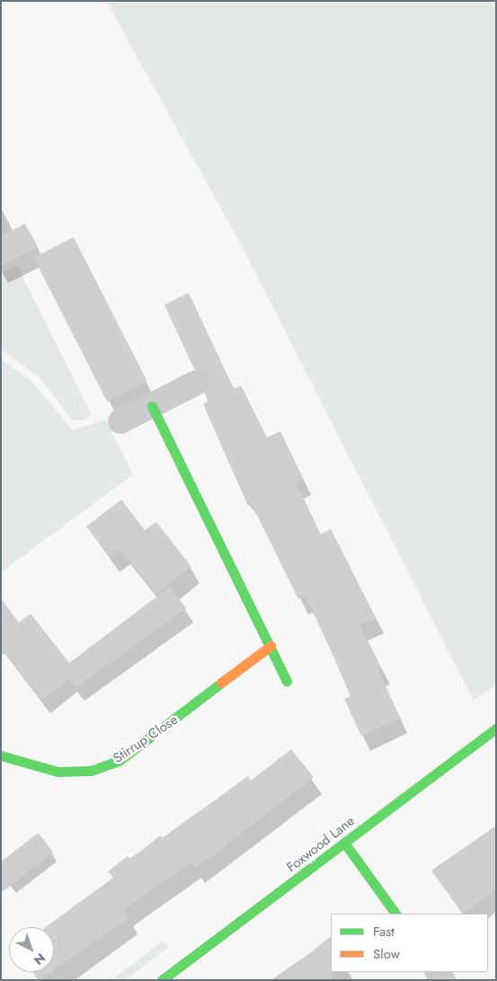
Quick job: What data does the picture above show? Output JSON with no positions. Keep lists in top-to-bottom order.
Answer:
{
  "streets": {
    "street": ["Stirrup Close", "Foxwood Lane"]
  },
  "legend": ["Fast", "Slow"],
  "north": "bottom right"
}
